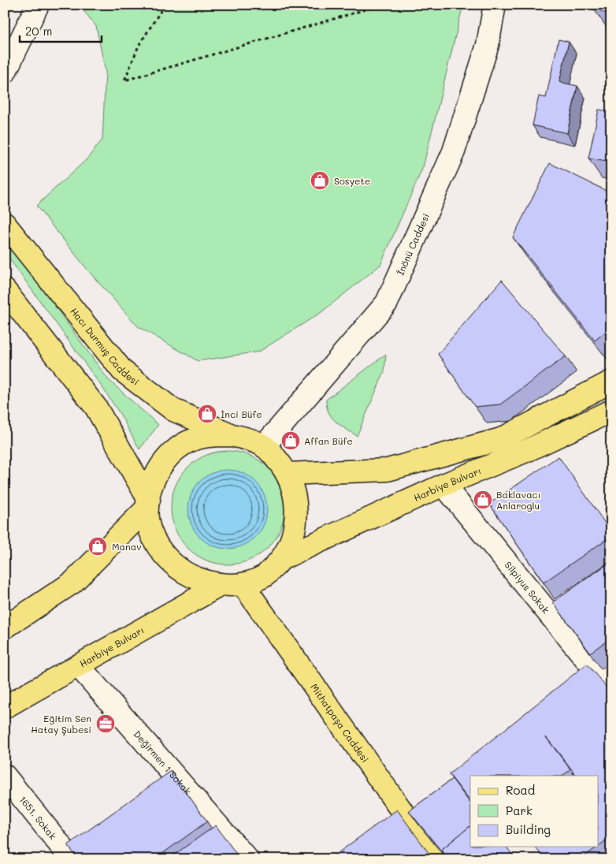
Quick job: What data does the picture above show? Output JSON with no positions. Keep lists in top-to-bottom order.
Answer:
{
  "streets": {
    "main road": ["Hacı Durmuş Caddesi", "Harbiye Bulvarı", "Mithatpaşa Caddesi"],
    "street": [
      "İnönü Caddesi",
      "Silpiyus Sokak",
      "Değirmen 1 Sokak",
      "1651. Sokak"
    ]
  },
  "crossings": [
    ["İnönü Caddesi", "Harbiye Bulvarı"],
    ["Hacı Durmuş Caddesi", "Harbiye Bulvarı"],
    ["Harbiye Bulvarı", "Silpiyus Sokak"],
    ["Harbiye Bulvarı", "Mithatpaşa Caddesi"],
    ["Harbiye Bulvarı", "Değirmen 1 Sokak"]
  ],
  "places": {
    "shop": [
      "Sosyete",
      "İnci Büfe",
      "Affan Büfe",
      "Baklavacı Anlaroglu",
      "Manav"
    ],
    "office": ["Eğitim Sen Hatay Şubesi"]
  },
  "legend": ["Road", "Park", "Building"],
  "scale_bar": "20 m"
}
